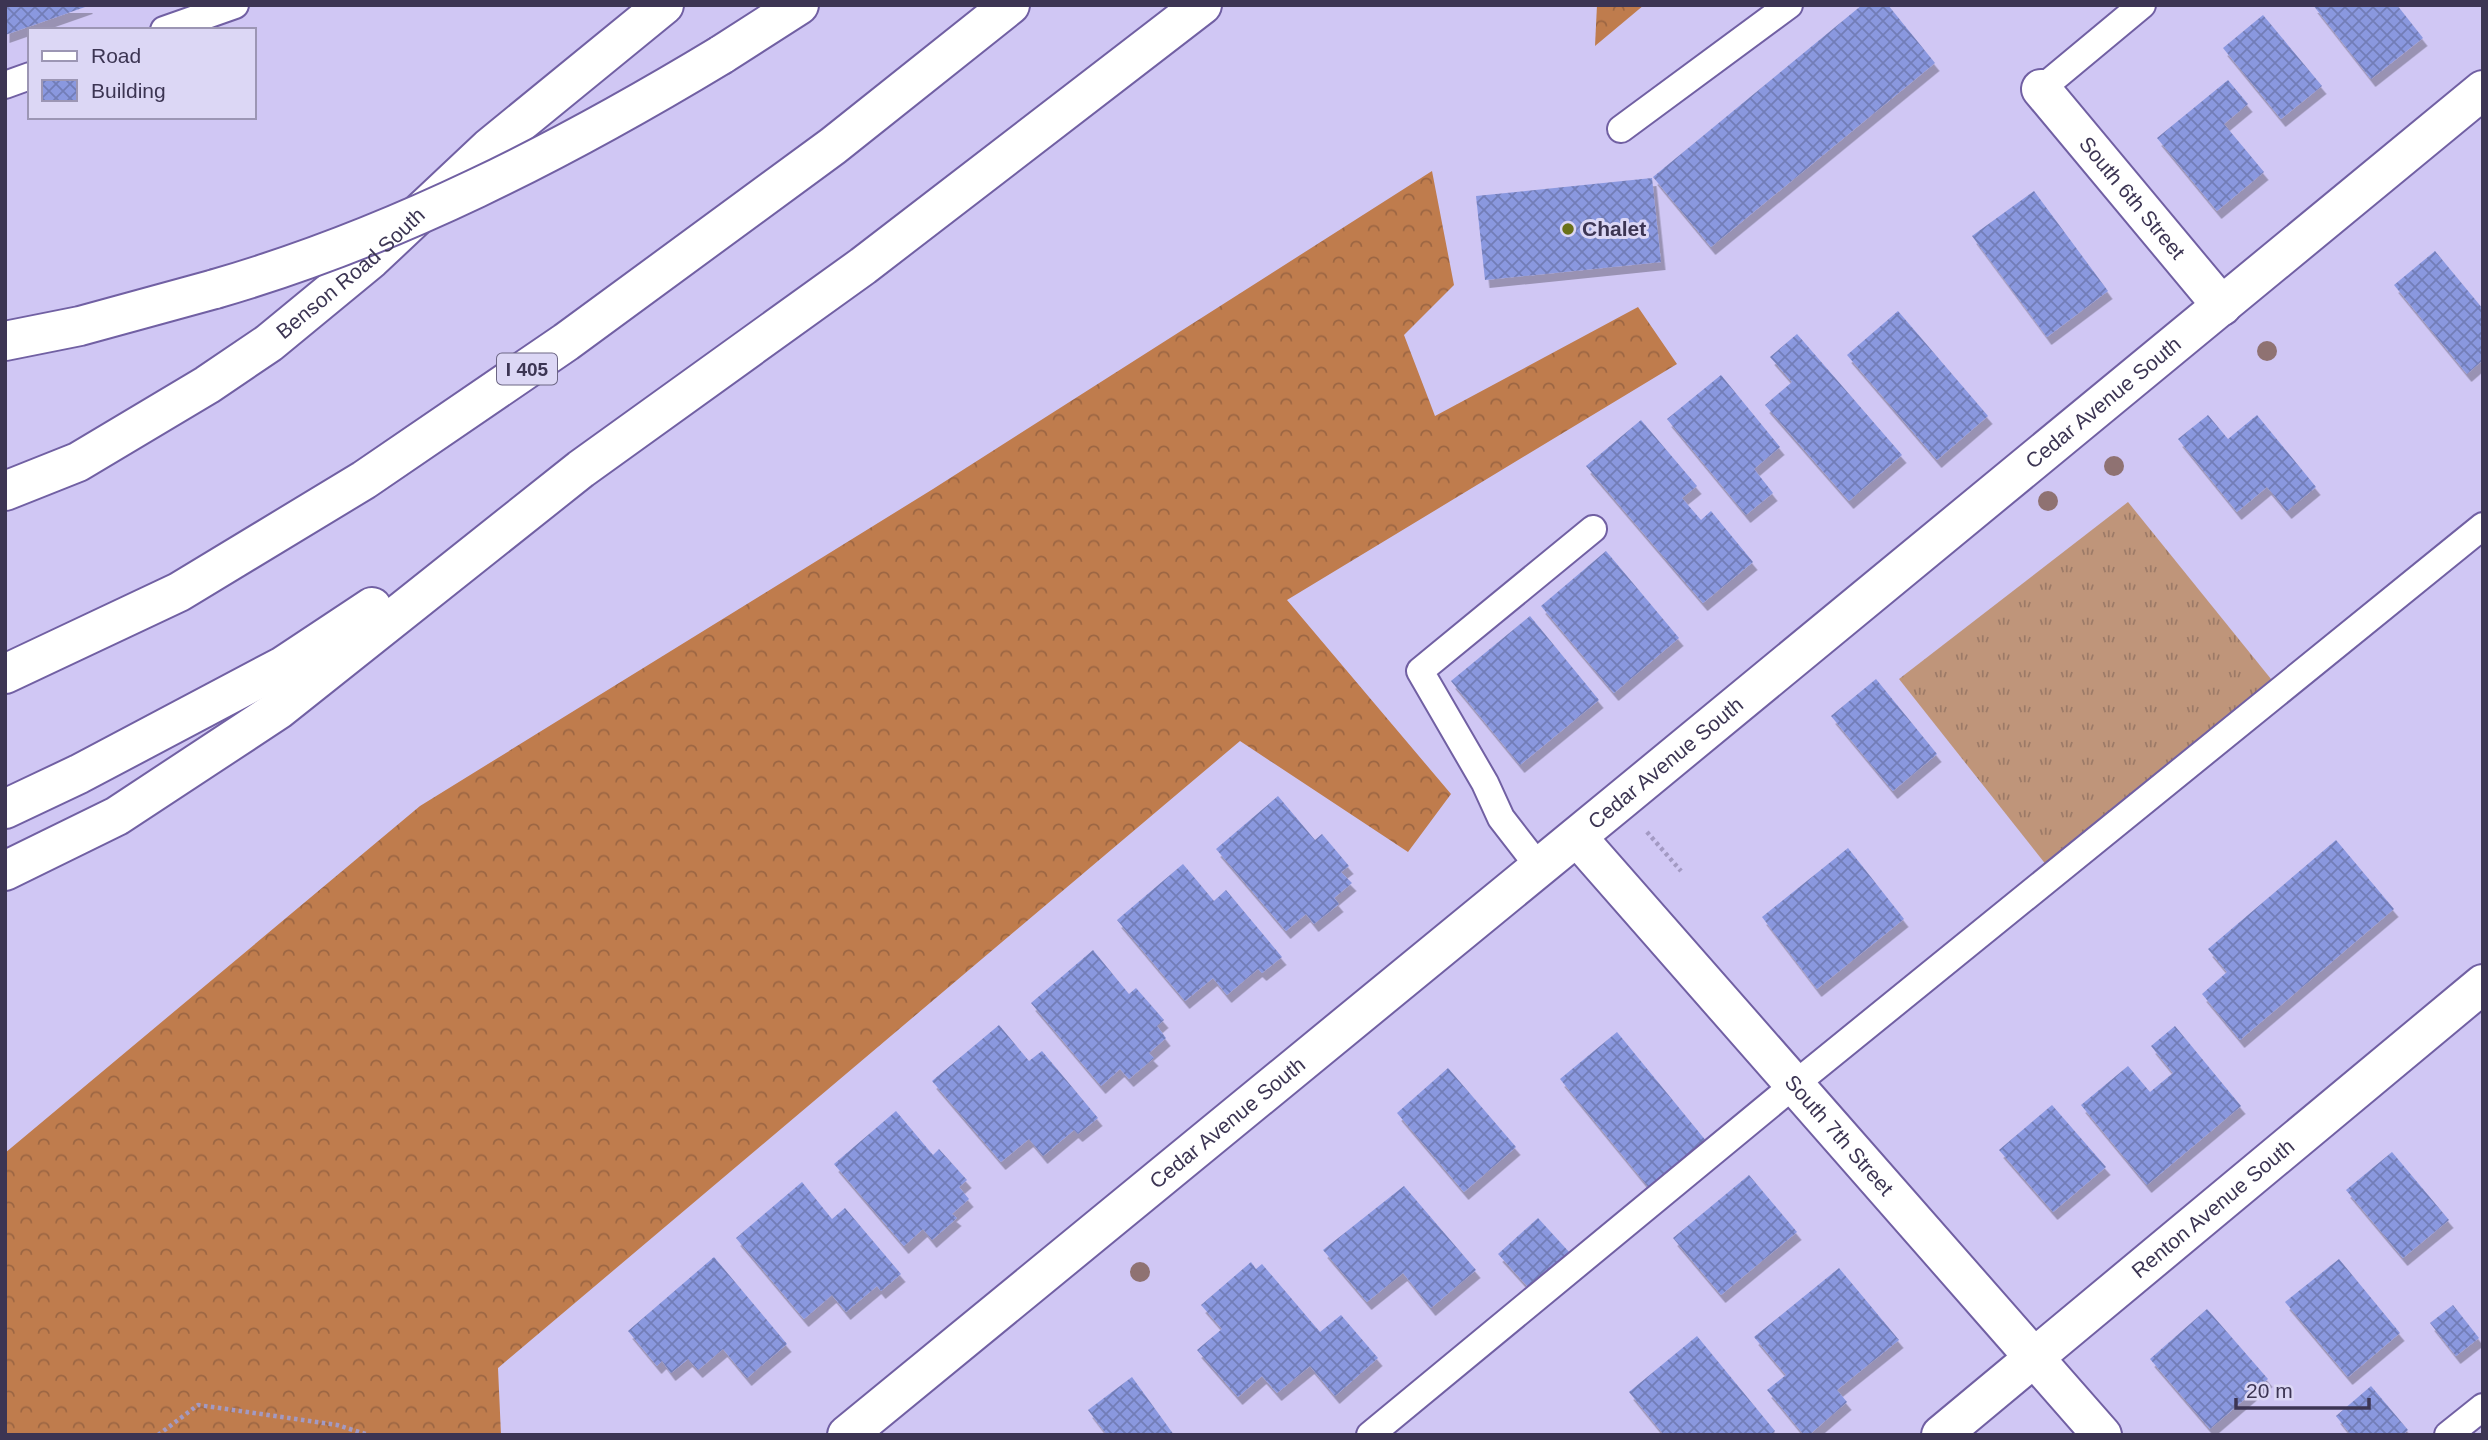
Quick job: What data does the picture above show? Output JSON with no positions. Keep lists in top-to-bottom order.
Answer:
{
  "streets": {
    "main road": [
      "South 6th Street",
      "Benson Road South",
      "I 405",
      "Cedar Avenue South",
      "South 7th Street",
      "Renton Avenue South"
    ]
  },
  "crossings": [
    ["South 6th Street", "Cedar Avenue South"],
    ["Cedar Avenue South", "South 7th Street"],
    ["South 7th Street", "Renton Avenue South"]
  ],
  "places": ["Chalet"],
  "legend": ["Road", "Building"],
  "scale_bar": "20 m"
}
